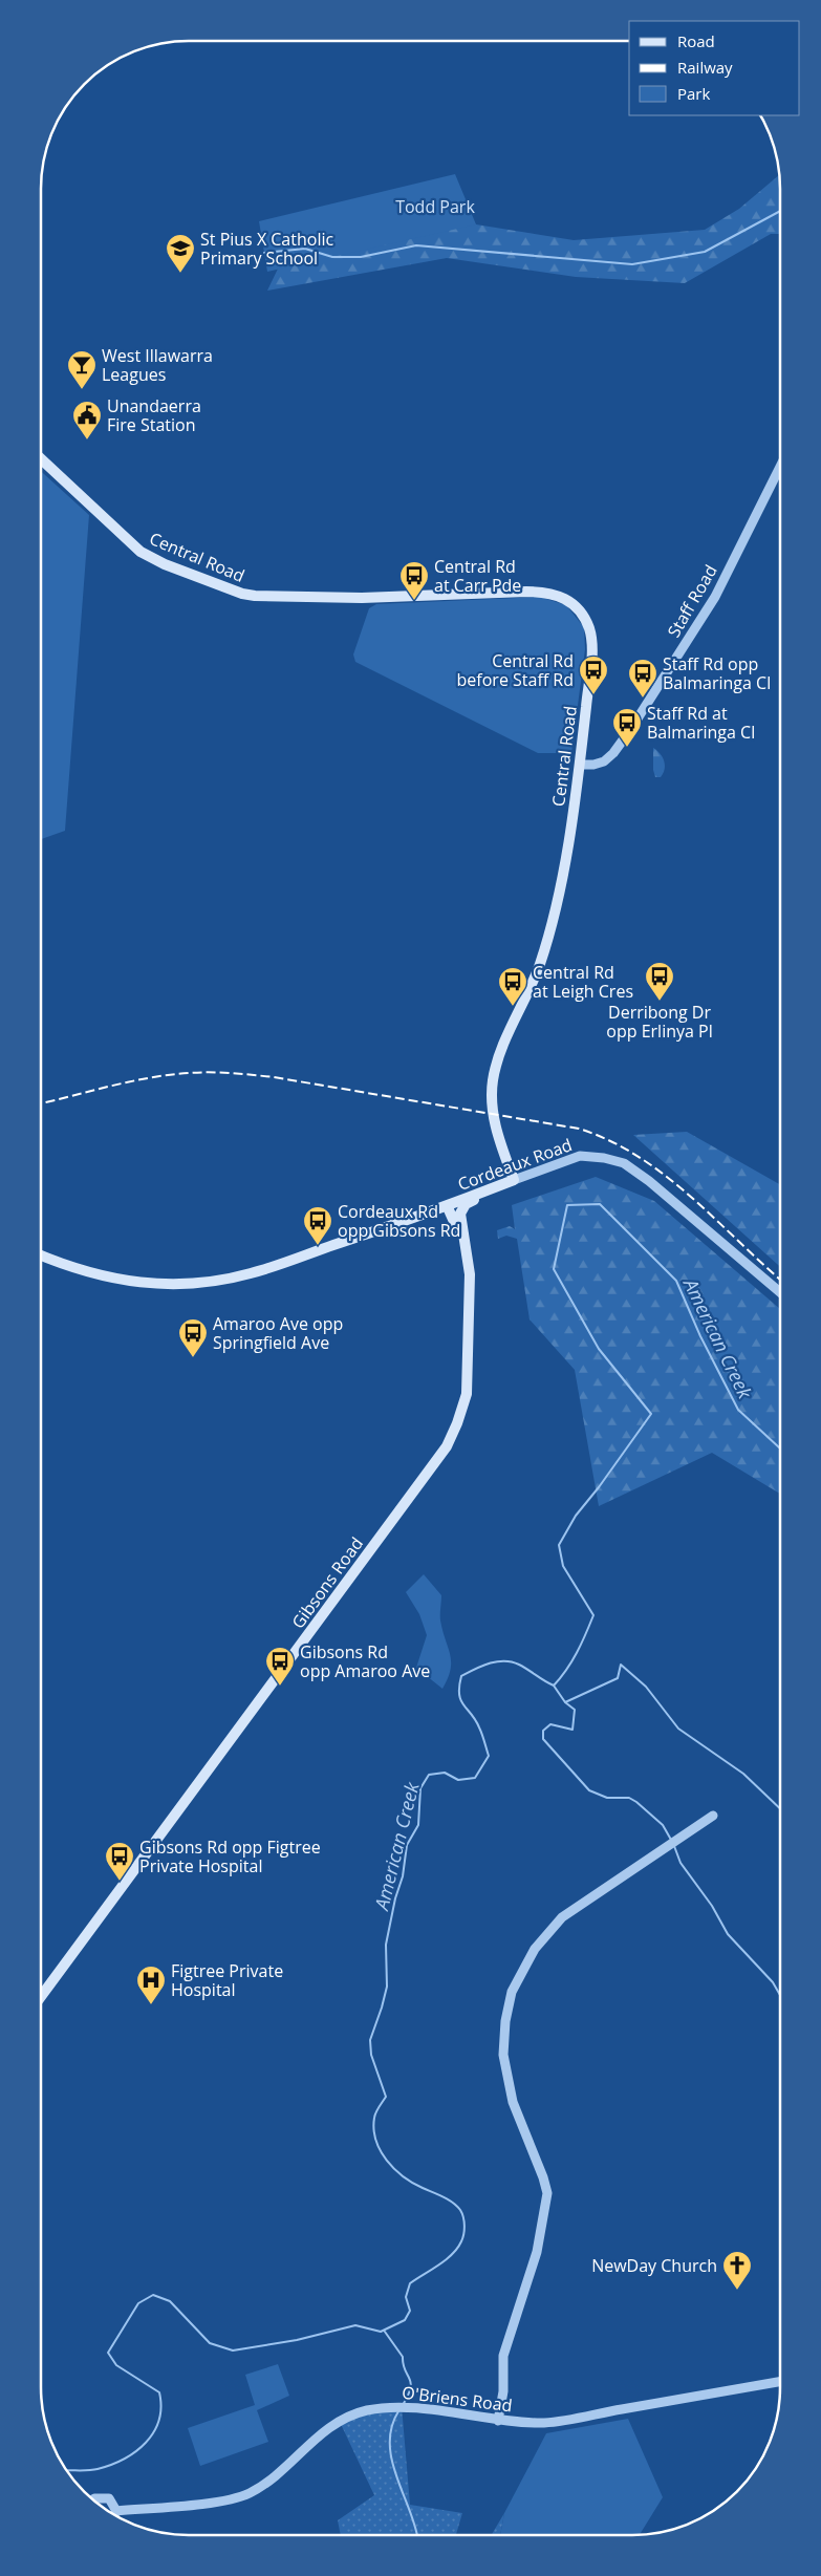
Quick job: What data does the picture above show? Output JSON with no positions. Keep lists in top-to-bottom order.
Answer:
{
  "streets": {
    "main road": ["Central Road", "Cordeaux Road", "Gibsons Road"],
    "street": ["Staff Road", "O'Briens Road"]
  },
  "crossings": [
    ["Central Road", "Staff Road"],
    ["Central Road", "Cordeaux Road"],
    ["Cordeaux Road", "Gibsons Road"]
  ],
  "water": ["American Creek"],
  "parks": ["Todd Park"],
  "places": {
    "school or university": ["St Pius X Catholic Primary School"],
    "bar": ["West Illawarra Leagues"],
    "public building": ["Unandaerra Fire Station"],
    "bus stop": [
      "Central Rd at Carr Pde",
      "Central Rd before Staff Rd",
      "Staff Rd opp Balmaringa Cl",
      "Staff Rd at Balmaringa Cl",
      "Derribong Dr opp Erlinya Pl",
      "Central Rd at Leigh Cres",
      "Cordeaux Rd opp Gibsons Rd",
      "Amaroo Ave opp Springfield Ave",
      "Gibsons Rd opp Amaroo Ave",
      "Gibsons Rd opp Figtree Private Hospital"
    ],
    "hospital": ["Figtree Private Hospital"],
    "church": ["NewDay Church"]
  },
  "legend": ["Road", "Railway", "Park"]
}
